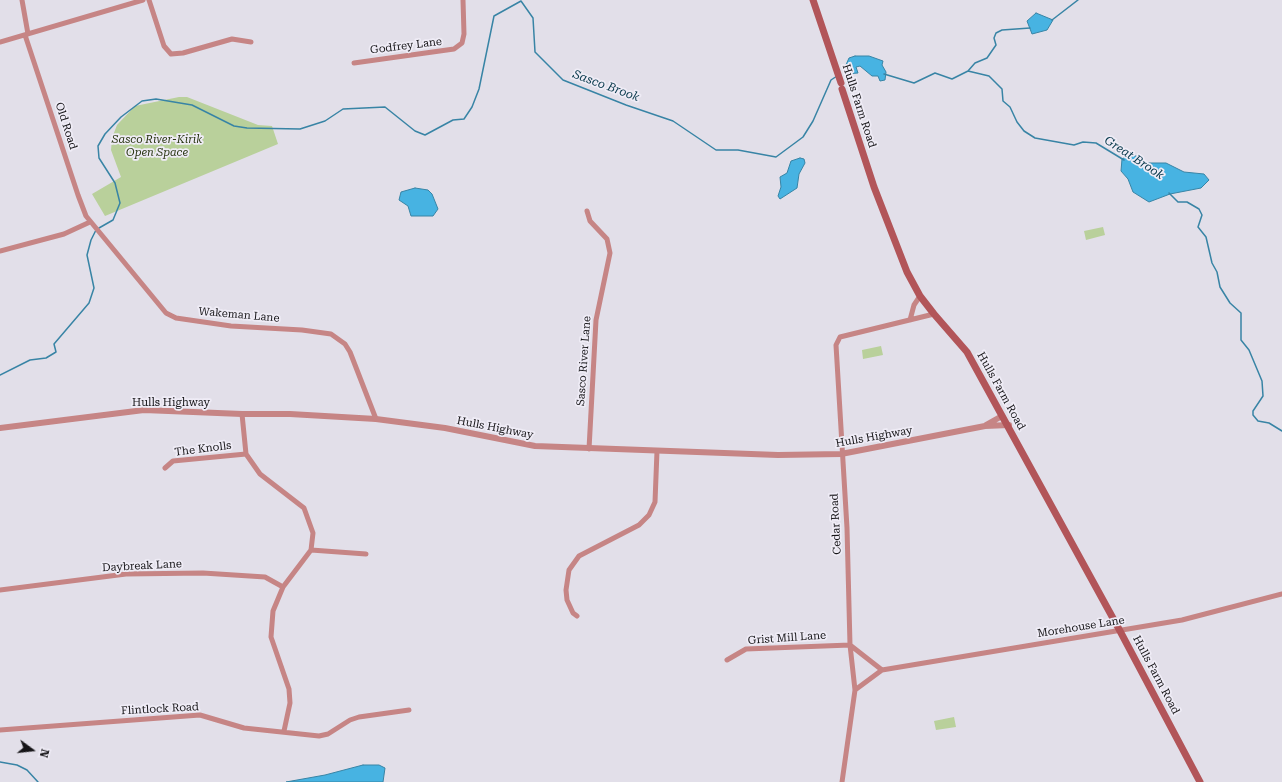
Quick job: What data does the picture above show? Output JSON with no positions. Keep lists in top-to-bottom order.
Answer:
{
  "streets": {
    "main road": ["Hulls Farm Road"],
    "street": [
      "Godfrey Lane",
      "Old Road",
      "Wakeman Lane",
      "Sasco River Lane",
      "Hulls Highway",
      "The Knolls",
      "Cedar Road",
      "Daybreak Lane",
      "Morehouse Lane",
      "Grist Mill Lane",
      "Flintlock Road"
    ]
  },
  "crossings": [
    ["Hulls Farm Road", "Hulls Highway"],
    ["Hulls Farm Road", "Cedar Road"],
    ["Hulls Farm Road", "Morehouse Lane"],
    ["Old Road", "Wakeman Lane"],
    ["Wakeman Lane", "Hulls Highway"],
    ["Sasco River Lane", "Hulls Highway"],
    ["Hulls Highway", "Cedar Road"],
    ["Cedar Road", "Morehouse Lane"],
    ["Cedar Road", "Grist Mill Lane"]
  ],
  "water": ["Sasco Brook", "Great Brook"],
  "parks": ["Sasco River-Kirik Open Space"],
  "north": "right"
}
